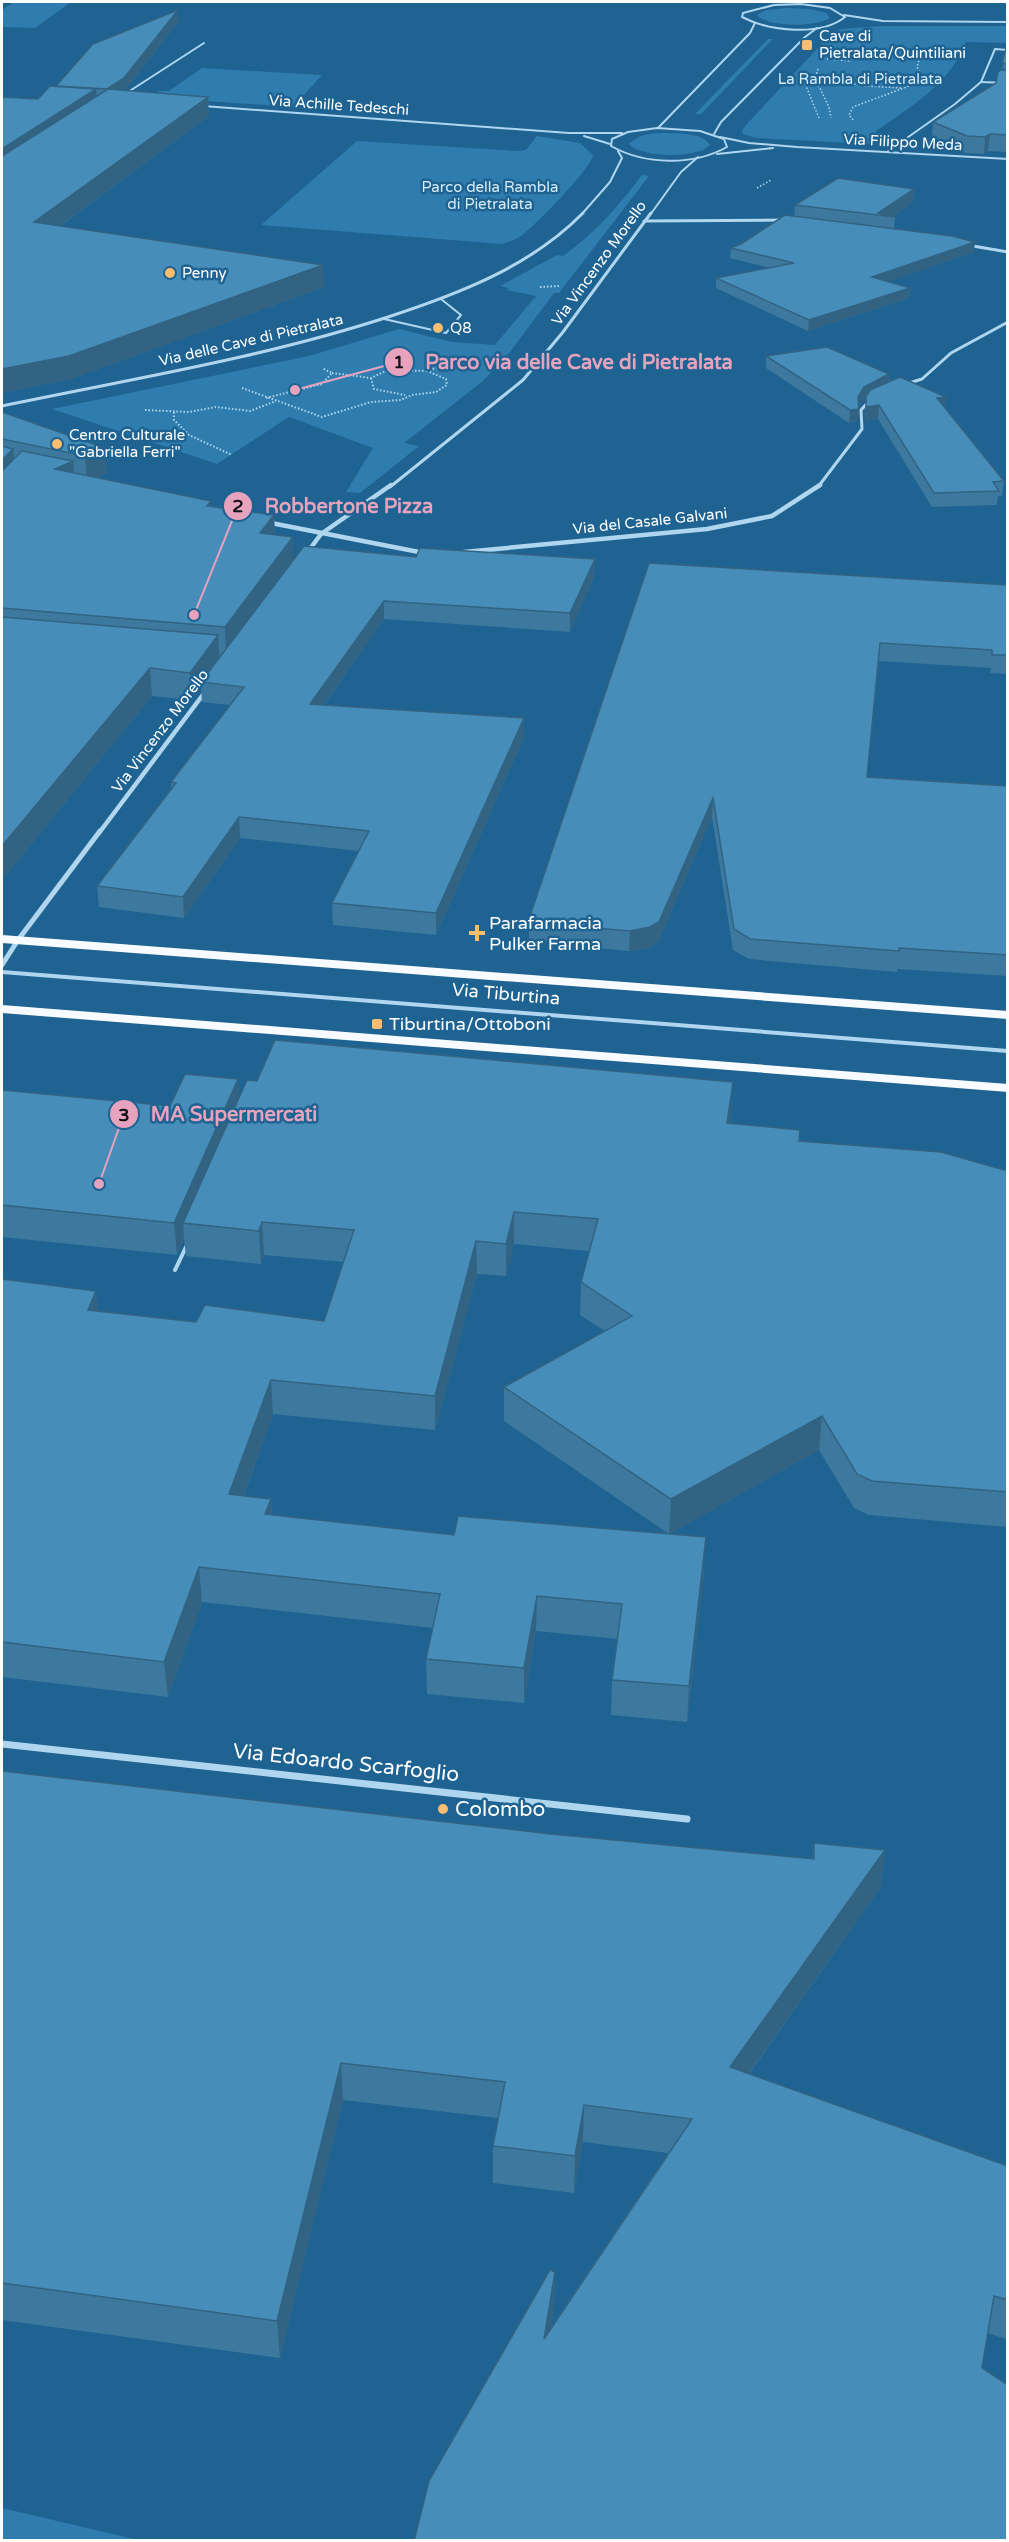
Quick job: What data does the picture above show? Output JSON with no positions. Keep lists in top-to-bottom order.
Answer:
{
  "streets": {
    "main road": ["Via Tiburtina"],
    "street": [
      "Via Achille Tedeschi",
      "Via Filippo Meda",
      "Via Vincenzo Morello",
      "Via delle Cave di Pietralata",
      "Via del Casale Galvani",
      "Via Edoardo Scarfoglio"
    ]
  },
  "crossings": [
    ["Via Achille Tedeschi", "Via Filippo Meda"],
    ["Via Filippo Meda", "Via Vincenzo Morello"],
    ["Via Filippo Meda", "Via delle Cave di Pietralata"],
    ["Via Vincenzo Morello", "Via Tiburtina"]
  ],
  "parks": ["La Rambla di Pietralata", "Parco della Rambla di Pietralata"],
  "places": {
    "transit": ["Cave di Pietralata/Quintiliani", "Tiburtina/Ottoboni"],
    "other": [
      "Penny",
      "Q8",
      "Parco via delle Cave di Pietralata",
      "Centro Culturale \"Gabriella Ferri\"",
      "Robbertone Pizza",
      "MA Supermercati",
      "Colombo"
    ],
    "health": ["Parafarmacia Pulker Farma"]
  }
}
